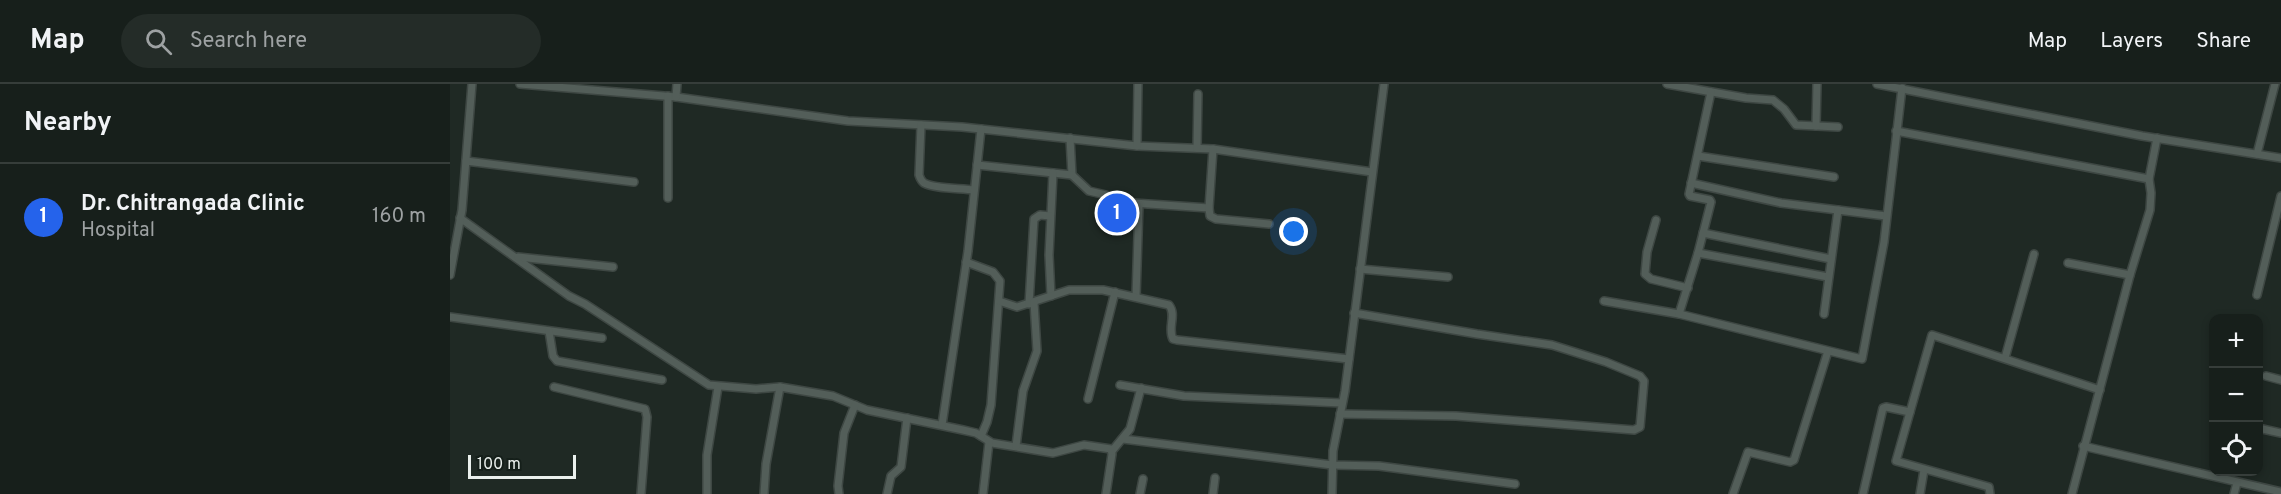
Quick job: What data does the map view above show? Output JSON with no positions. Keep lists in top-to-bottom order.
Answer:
{
  "scale_bar": "100 m",
  "page": {
    "header": "Map",
    "search": "Search here",
    "nav": ["Map", "Layers", "Share"],
    "heading": "Nearby",
    "list": [
      {
        "mark": "1",
        "name": "Dr. Chitrangada Clinic",
        "note": "Hospital",
        "value": "160 m"
      }
    ],
    "pins": "1",
    "map_buttons": ["+", "−"],
    "scale": "100 m"
  }
}
